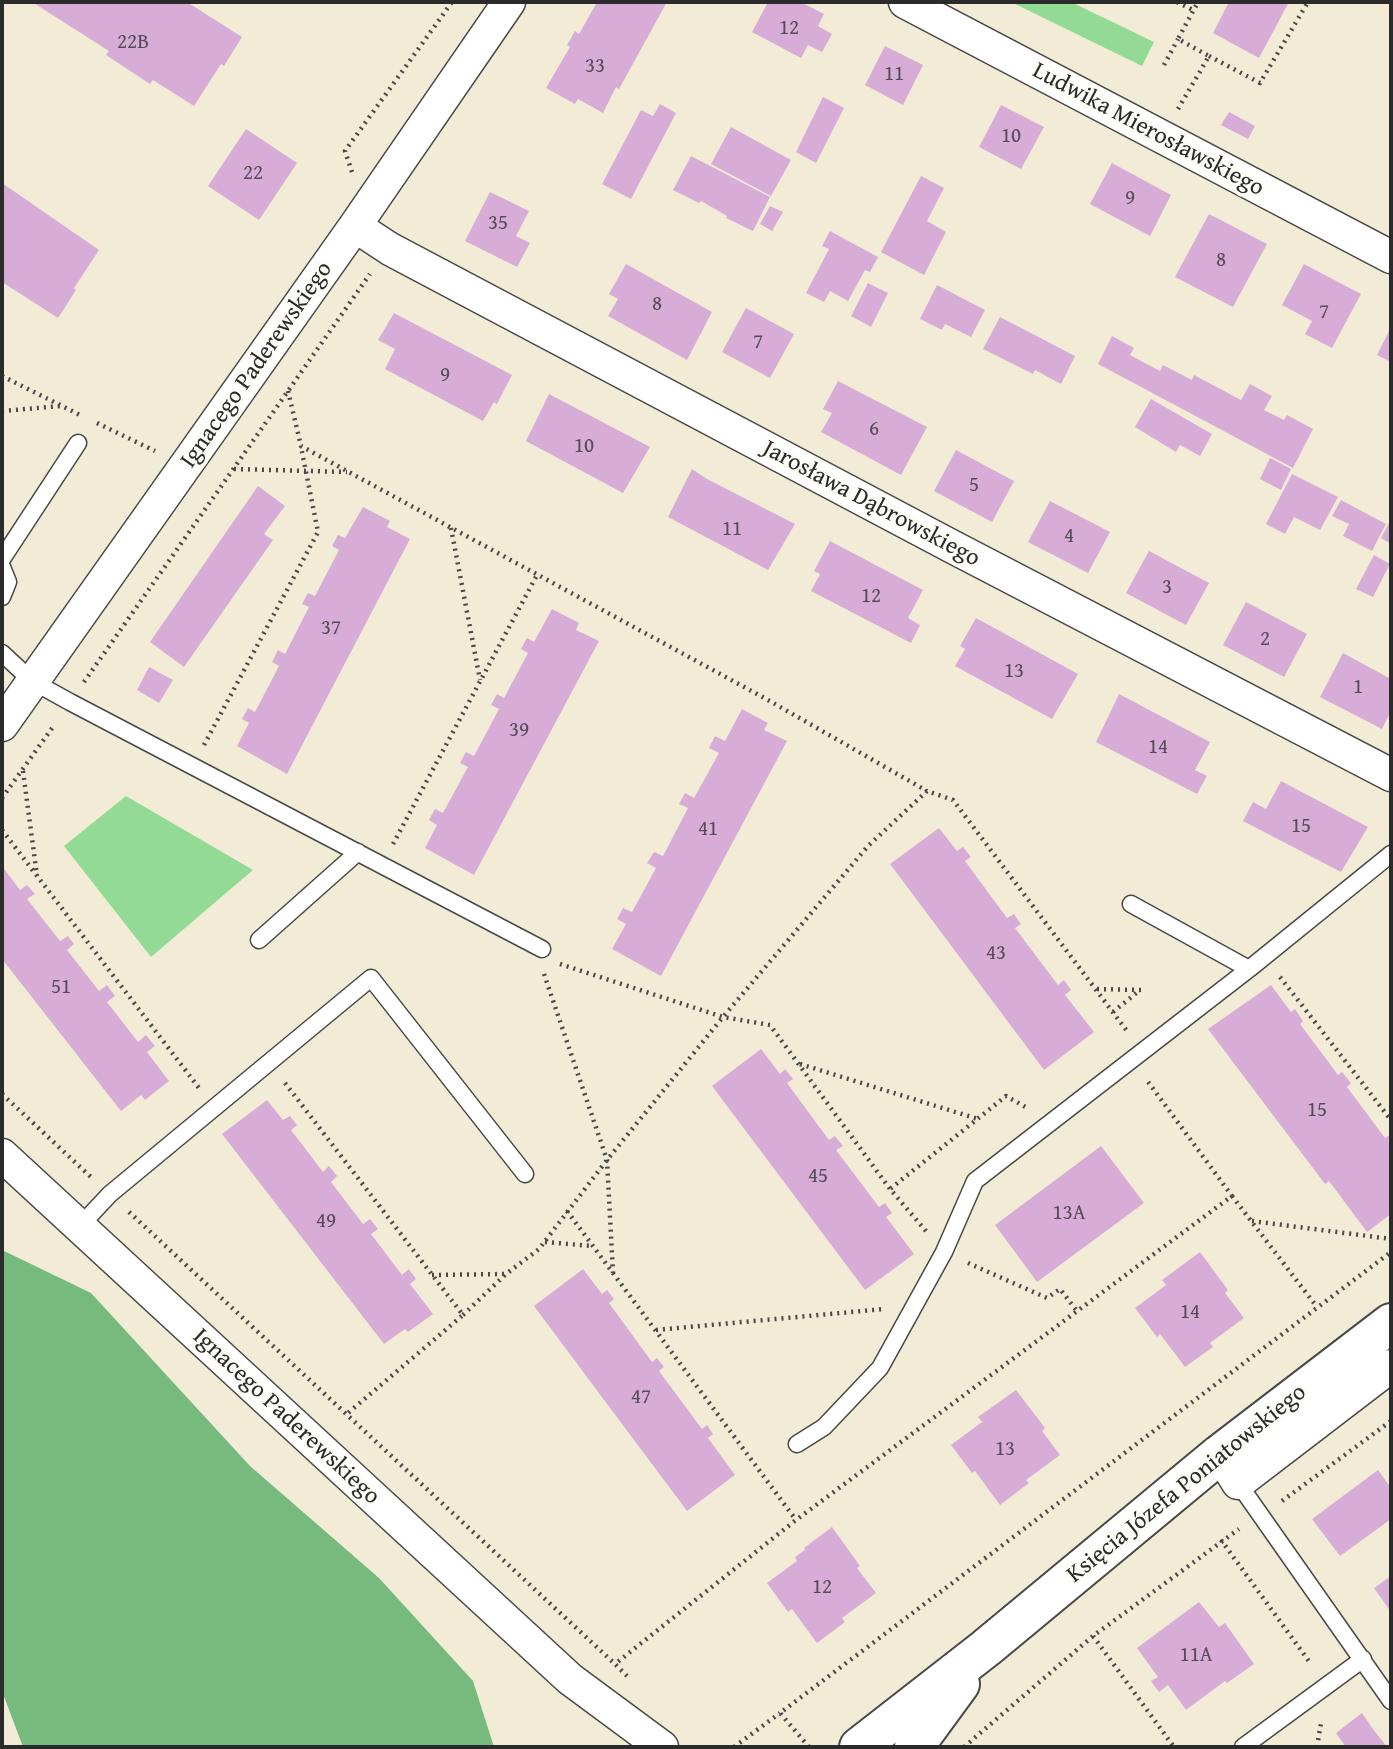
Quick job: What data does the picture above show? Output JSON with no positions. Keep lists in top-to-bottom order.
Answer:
{
  "streets": {
    "main road": ["Księcia Józefa Poniatowskiego"],
    "street": ["Ludwika Mierosławskiego", "Ignacego Paderewskiego", "Jarosława Dąbrowskiego"]
  },
  "crossings": [
    ["Ignacego Paderewskiego", "Jarosława Dąbrowskiego"]
  ],
  "house_numbers": [
    "12",
    "22B",
    "33",
    "11",
    "10",
    "22",
    "9",
    "35",
    "8",
    "8",
    "7",
    "7",
    "9",
    "6",
    "10",
    "5",
    "11",
    "4",
    "3",
    "12",
    "37",
    "2",
    "13",
    "1",
    "39",
    "14",
    "15",
    "41",
    "43",
    "51",
    "15",
    "45",
    "13A",
    "49",
    "14",
    "47",
    "13",
    "12",
    "11A"
  ]
}
